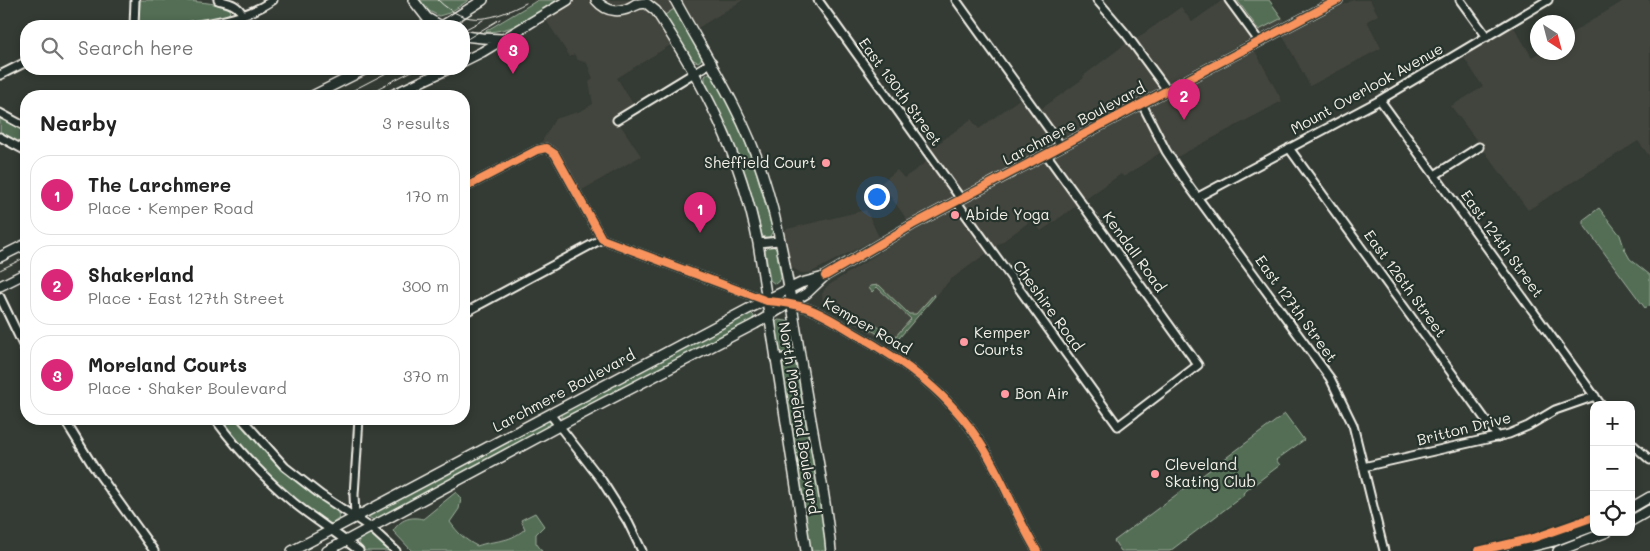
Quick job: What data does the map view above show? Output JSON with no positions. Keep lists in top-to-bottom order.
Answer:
{
  "streets": {
    "main road": ["Larchmere Boulevard", "North Moreland Boulevard"],
    "street": [
      "Mount Overlook Avenue",
      "East 130th Street",
      "East 124th Street",
      "Kendall Road",
      "East 126th Street",
      "Cheshire Road",
      "East 127th Street",
      "Kemper Road",
      "Britton Drive"
    ]
  },
  "crossings": [
    ["Mount Overlook Avenue", "East 124th Street"],
    ["Mount Overlook Avenue", "East 126th Street"],
    ["Mount Overlook Avenue", "East 127th Street"],
    ["East 130th Street", "Larchmere Boulevard"],
    ["East 130th Street", "Cheshire Road"],
    ["Larchmere Boulevard", "Kendall Road"],
    ["Larchmere Boulevard", "Cheshire Road"],
    ["Larchmere Boulevard", "East 127th Street"],
    ["Larchmere Boulevard", "Kemper Road"],
    ["Larchmere Boulevard", "North Moreland Boulevard"],
    ["East 124th Street", "Britton Drive"],
    ["Kendall Road", "Cheshire Road"],
    ["East 126th Street", "Britton Drive"],
    ["East 127th Street", "Britton Drive"],
    ["Kemper Road", "North Moreland Boulevard"]
  ],
  "places": [
    "Sheffield Court",
    "Abide Yoga",
    "Kemper Courts",
    "Bon Air",
    "Cleveland Skating Club"
  ],
  "north": "bottom right",
  "page": {
    "search": "Search here",
    "pins": ["3", "2", "1"],
    "heading": ["Nearby", "3 results"],
    "list": [
      {
        "mark": "1",
        "name": "The Larchmere",
        "note": "Place · Kemper Road",
        "value": "170 m"
      },
      {
        "mark": "2",
        "name": "Shakerland",
        "note": "Place · East 127th Street",
        "value": "300 m"
      },
      {
        "mark": "3",
        "name": "Moreland Courts",
        "note": "Place · Shaker Boulevard",
        "value": "370 m"
      }
    ],
    "map_buttons": ["+", "−"]
  }
}
